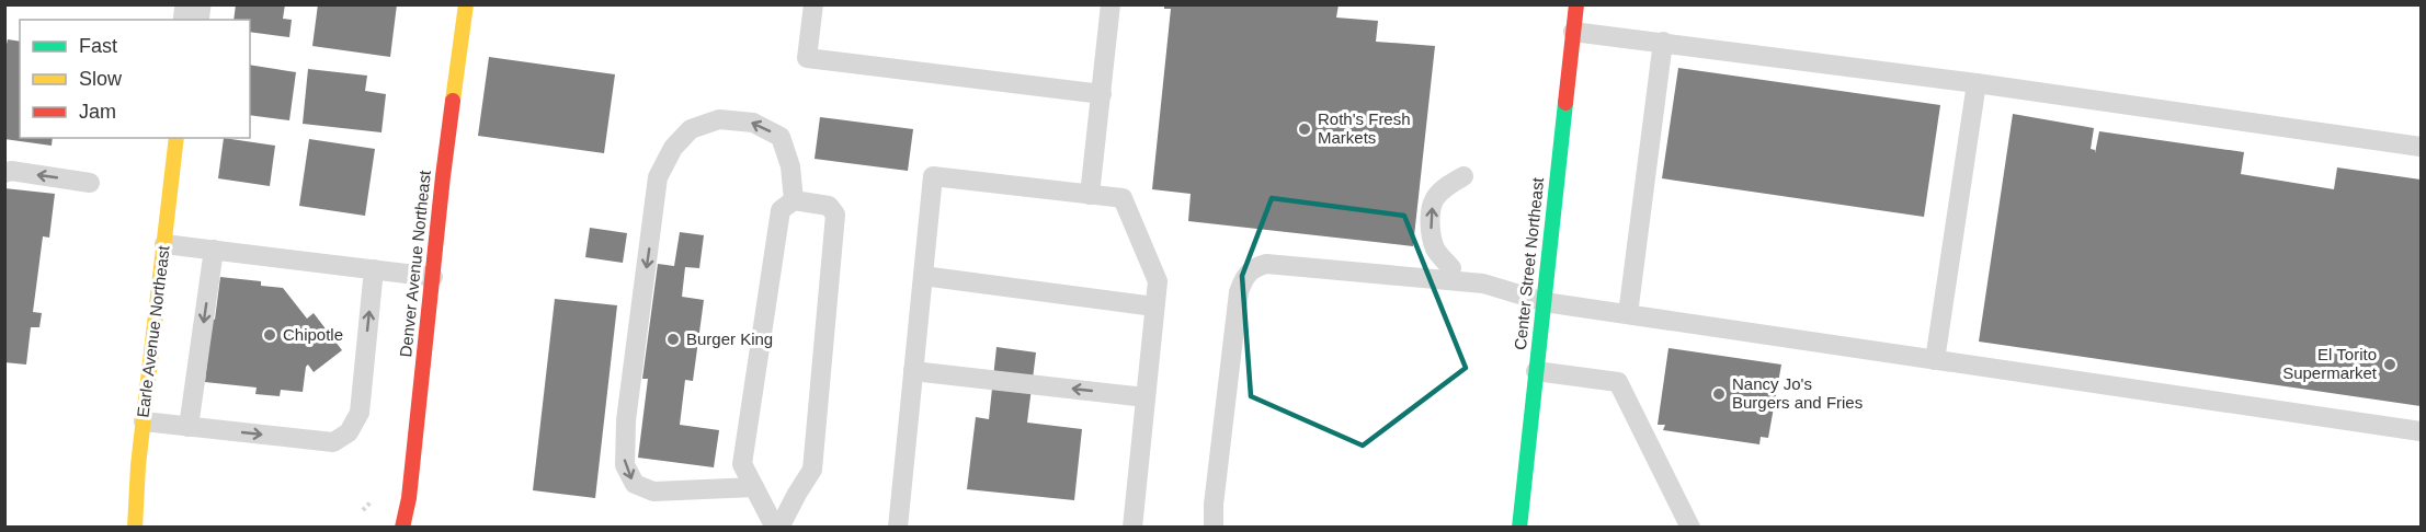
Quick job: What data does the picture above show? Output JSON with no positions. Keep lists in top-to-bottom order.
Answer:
{
  "streets": {
    "street": ["Denver Avenue Northeast", "Center Street Northeast", "Earle Avenue Northeast"]
  },
  "places": [
    "Roth's Fresh Markets",
    "Chipotle",
    "Burger King",
    "El Torito Supermarket",
    "Nancy Jo's Burgers and Fries"
  ],
  "legend": ["Fast", "Slow", "Jam"]
}
